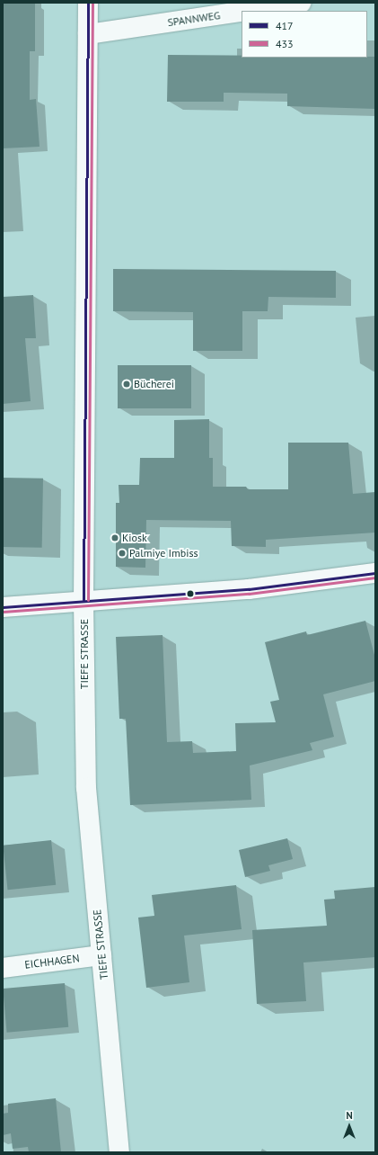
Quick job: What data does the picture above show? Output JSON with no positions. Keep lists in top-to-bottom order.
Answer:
{
  "streets": {
    "main road": ["SPANNWEG", "TIEFE STRASSE", "EICHHAGEN"]
  },
  "crossings": [
    ["SPANNWEG", "TIEFE STRASSE"],
    ["TIEFE STRASSE", "EICHHAGEN"]
  ],
  "places": ["Bücherei", "Kiosk", "Palmiye Imbiss"],
  "lines": ["transit line 417", "transit line 433"],
  "legend": ["417", "433"],
  "north": "top"
}
